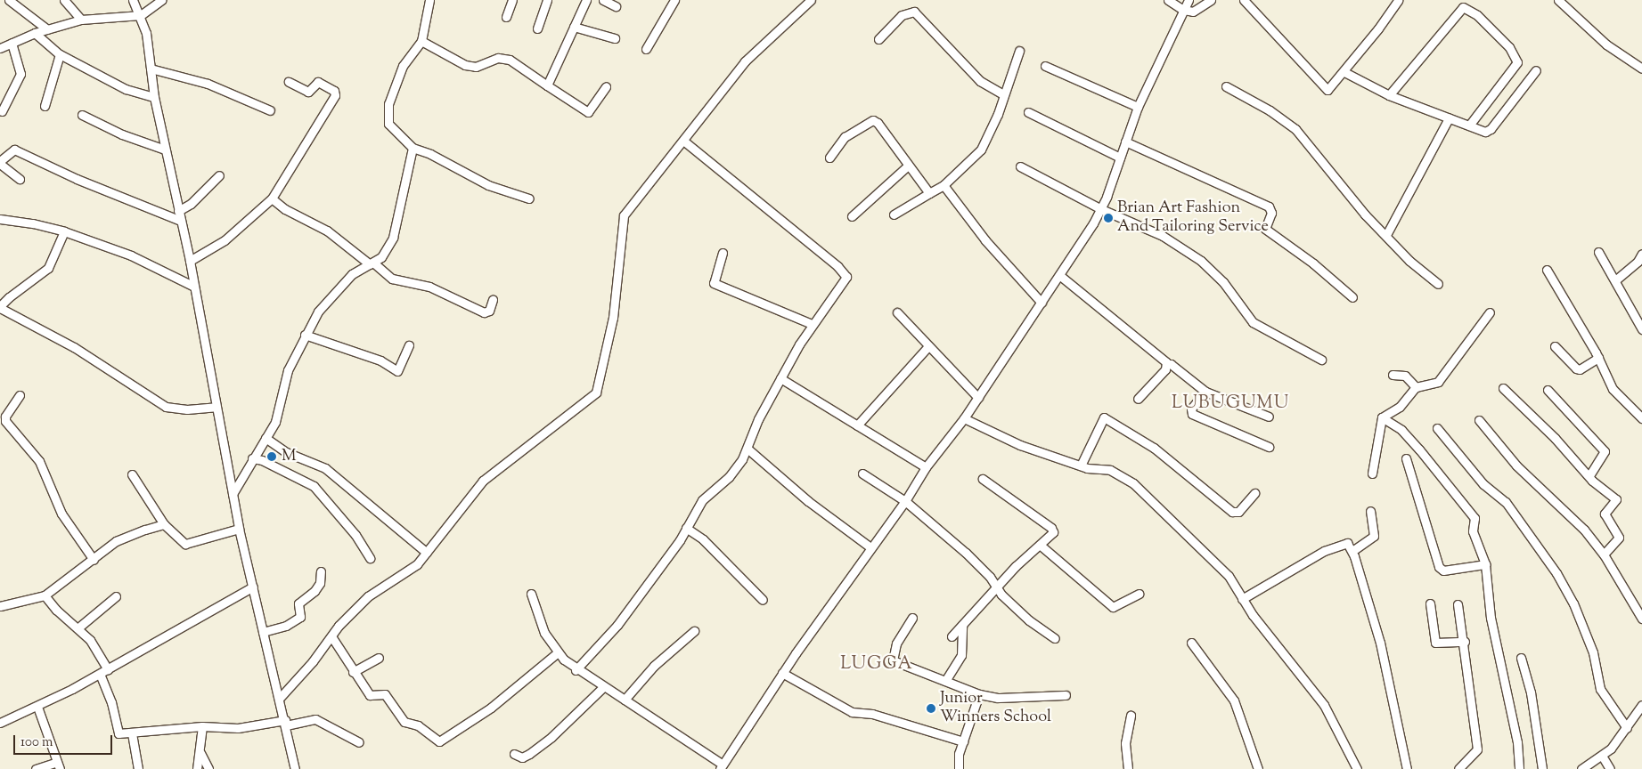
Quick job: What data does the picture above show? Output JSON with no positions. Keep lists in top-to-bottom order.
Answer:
{
  "districts": ["LUBUGUMU", "LUGGA"],
  "places": ["Brian Art Fashion And Tailoring Service", "M", "Junior Winners School"],
  "scale_bar": "100 m"
}
